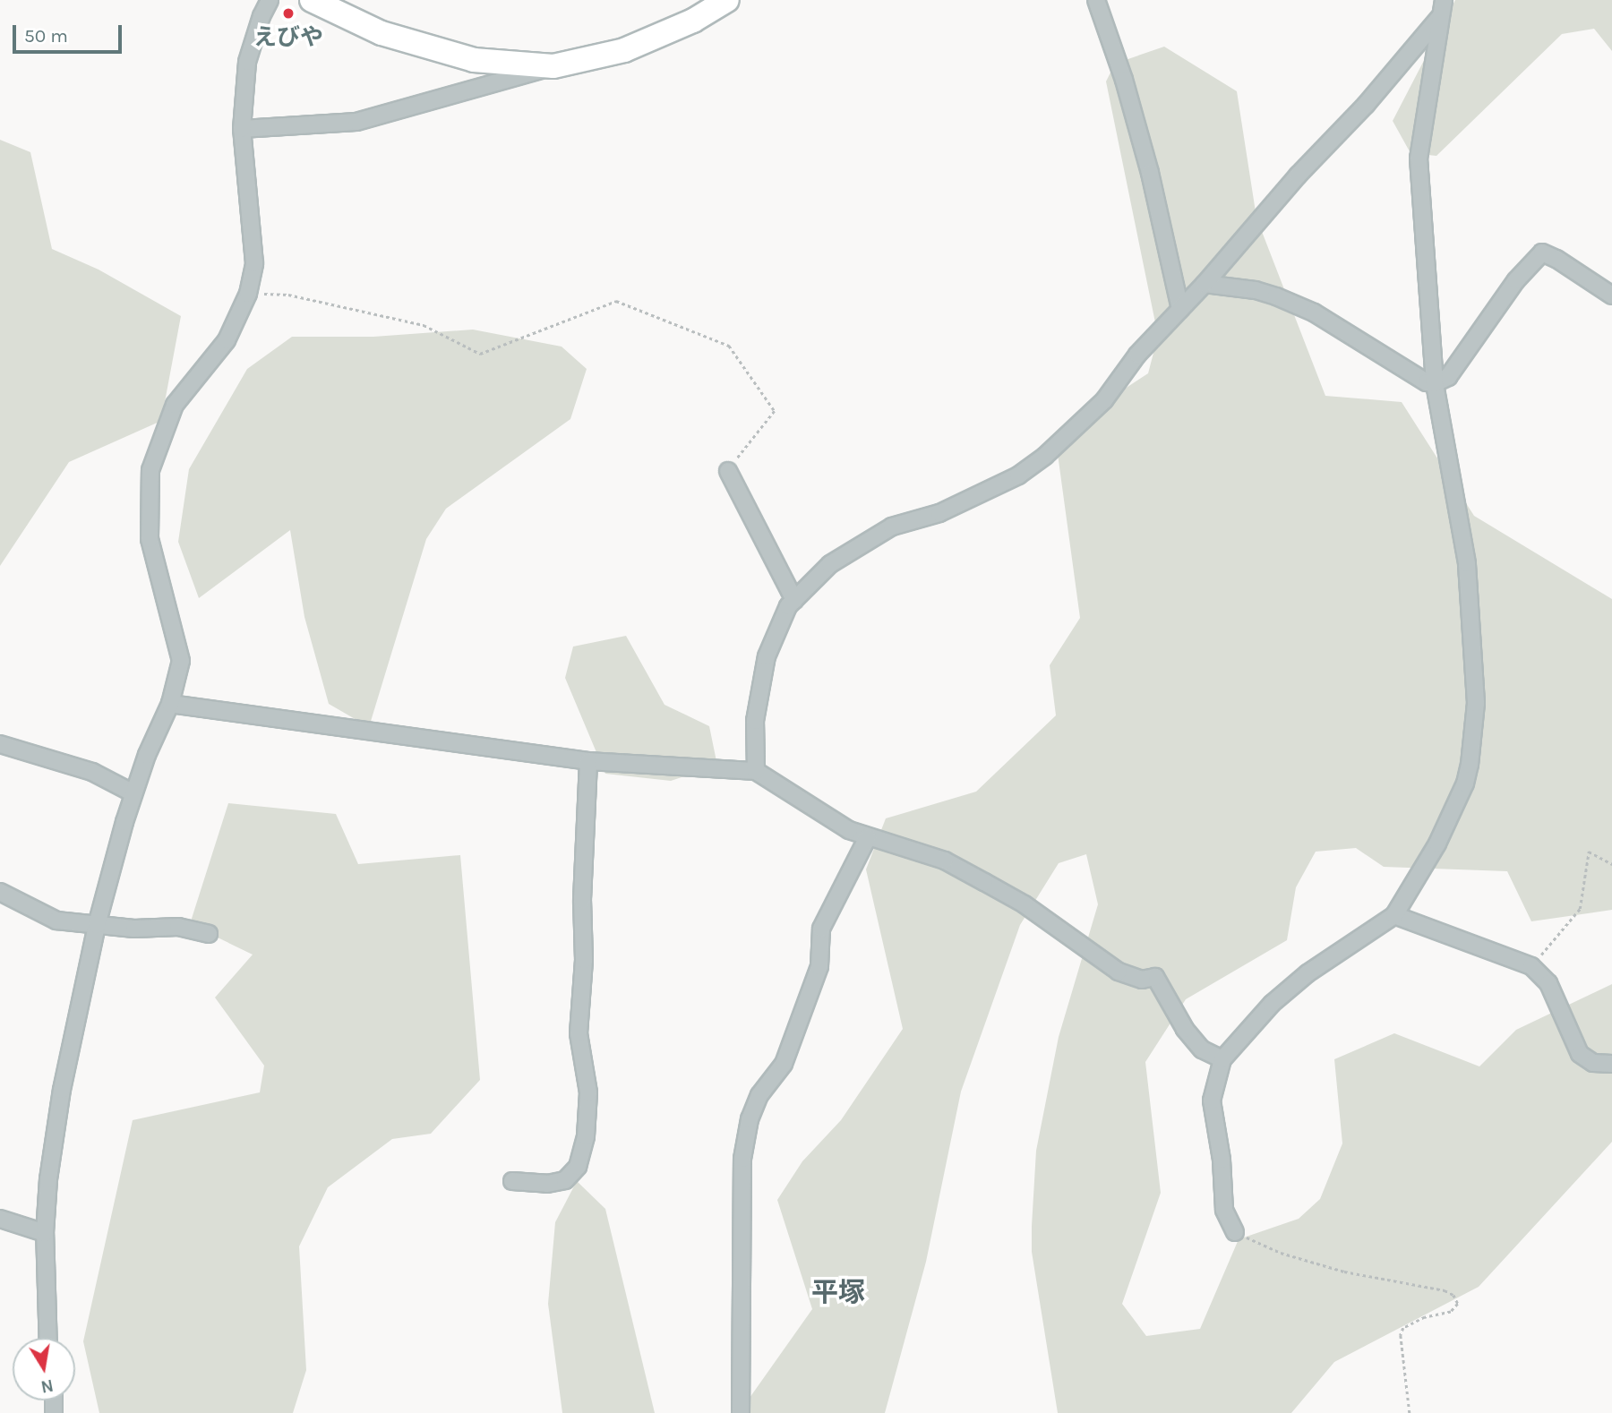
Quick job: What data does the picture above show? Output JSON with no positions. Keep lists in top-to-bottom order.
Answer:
{
  "districts": ["平塚"],
  "places": ["えびや"],
  "scale_bar": "50 m",
  "north": "bottom"
}
